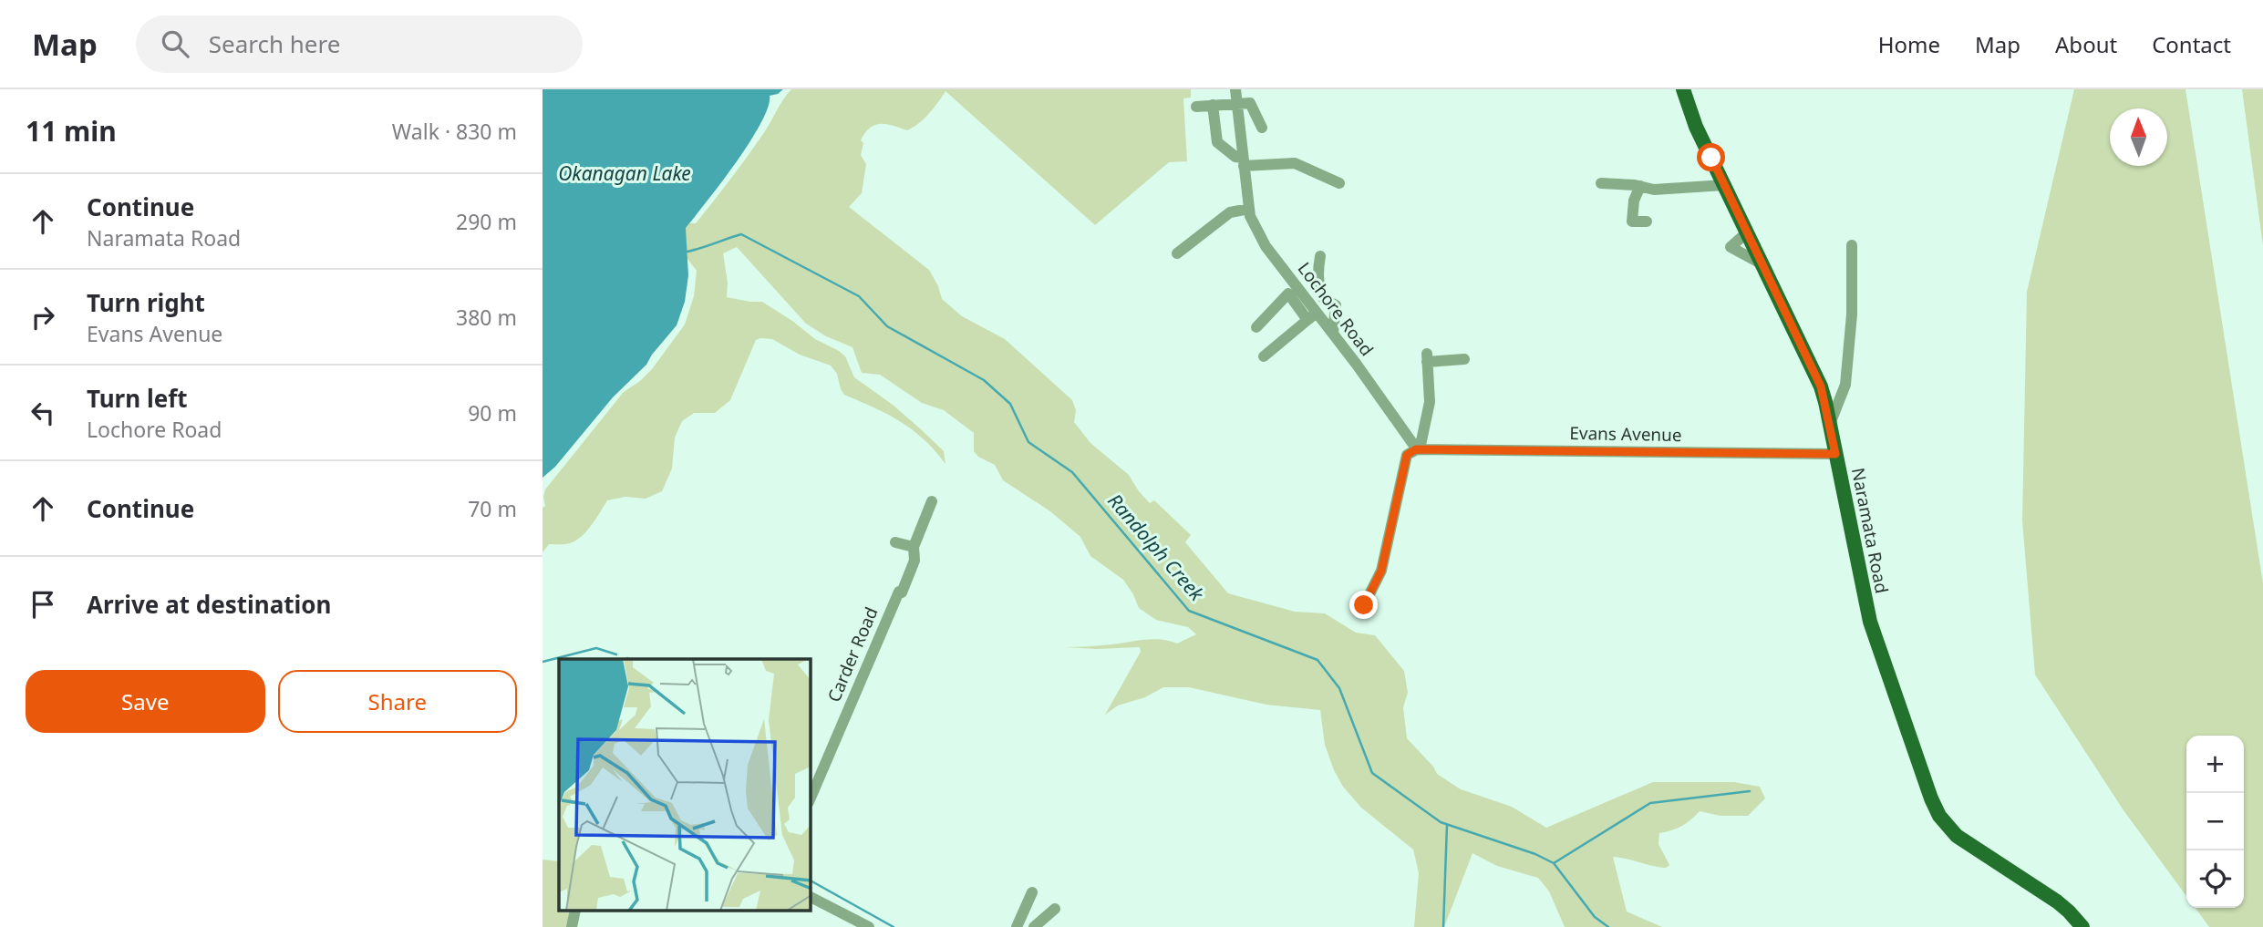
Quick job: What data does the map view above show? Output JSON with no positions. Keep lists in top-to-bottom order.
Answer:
{
  "streets": {
    "main road": ["Naramata Road"],
    "street": ["Lochore Road", "Evans Avenue", "Carder Road"]
  },
  "crossings": [
    ["Lochore Road", "Evans Avenue"],
    ["Evans Avenue", "Naramata Road"]
  ],
  "water": ["Okanagan Lake", "Randolph Creek"],
  "north": "top",
  "page": {
    "header": "Map",
    "search": "Search here",
    "nav": [
      "Home",
      "Map",
      "About",
      "Contact"
    ],
    "heading": ["11 min", "Walk · 830 m"],
    "list": [
      ["Continue", "Naramata Road", "290 m"],
      ["Turn right", "Evans Avenue", "380 m"],
      ["Turn left", "Lochore Road", "90 m"],
      ["Continue", "70 m"],
      "Arrive at destination"
    ],
    "buttons": ["Save", "Share"],
    "map_buttons": ["+", "−"]
  }
}
